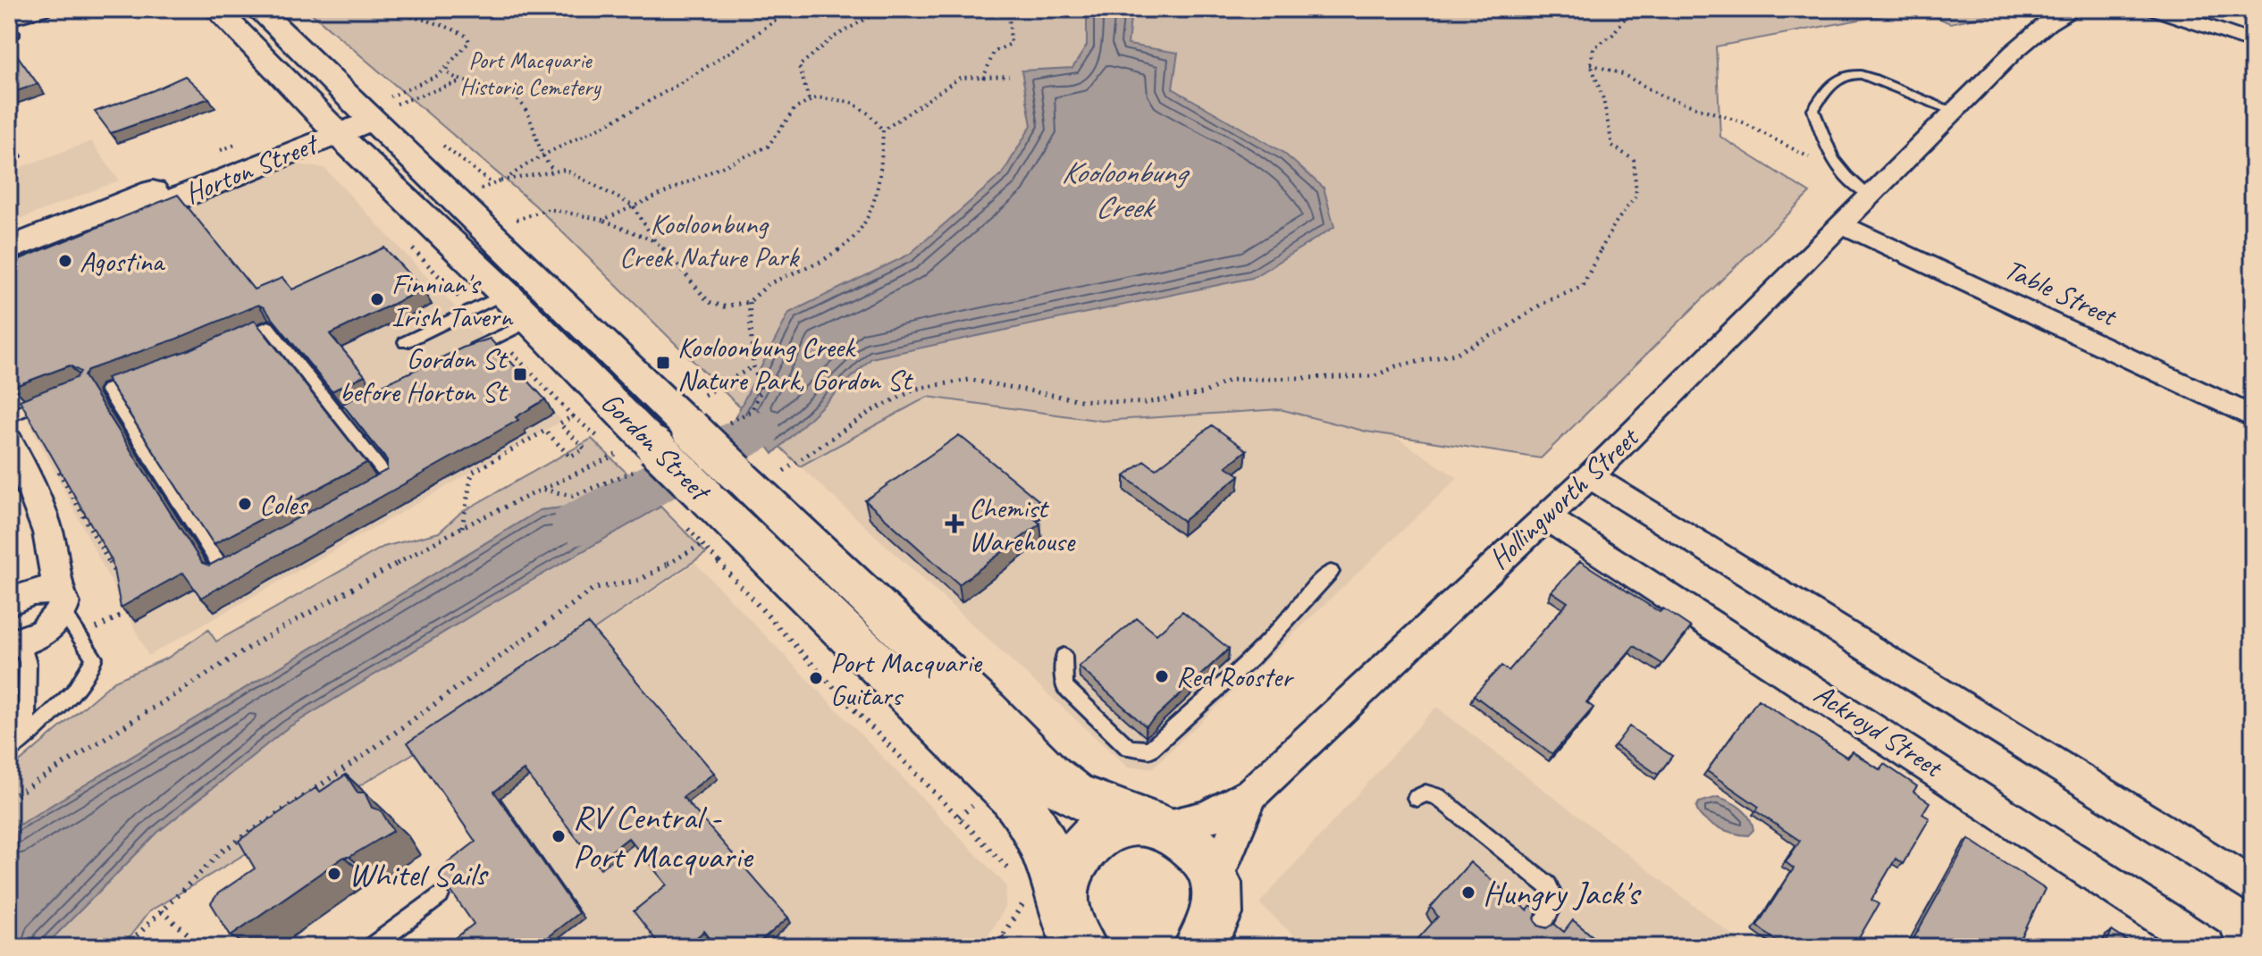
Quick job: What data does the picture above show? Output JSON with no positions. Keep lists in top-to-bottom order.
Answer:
{
  "streets": {
    "main road": ["Horton Street", "Gordon Street"],
    "street": ["Table Street", "Hollingworth Street", "Ackroyd Street"]
  },
  "crossings": [
    ["Horton Street", "Gordon Street"],
    ["Table Street", "Hollingworth Street"],
    ["Gordon Street", "Hollingworth Street"],
    ["Hollingworth Street", "Ackroyd Street"]
  ],
  "water": ["Kooloonbung Creek"],
  "parks": ["Port Macquarie Historic Cemetery", "Kooloonbung Creek Nature Park"],
  "places": {
    "other": [
      "Agostina",
      "Finnian's Irish Tavern",
      "Coles",
      "Red Rooster",
      "Port Macquarie Guitars",
      "RV Central - Port Macquarie",
      "Whitel Sails",
      "Hungry Jack's"
    ],
    "transit": ["Kooloonbung Creek Nature Park, Gordon St", "Gordon St before Horton St"],
    "health": ["Chemist Warehouse"]
  }
}
